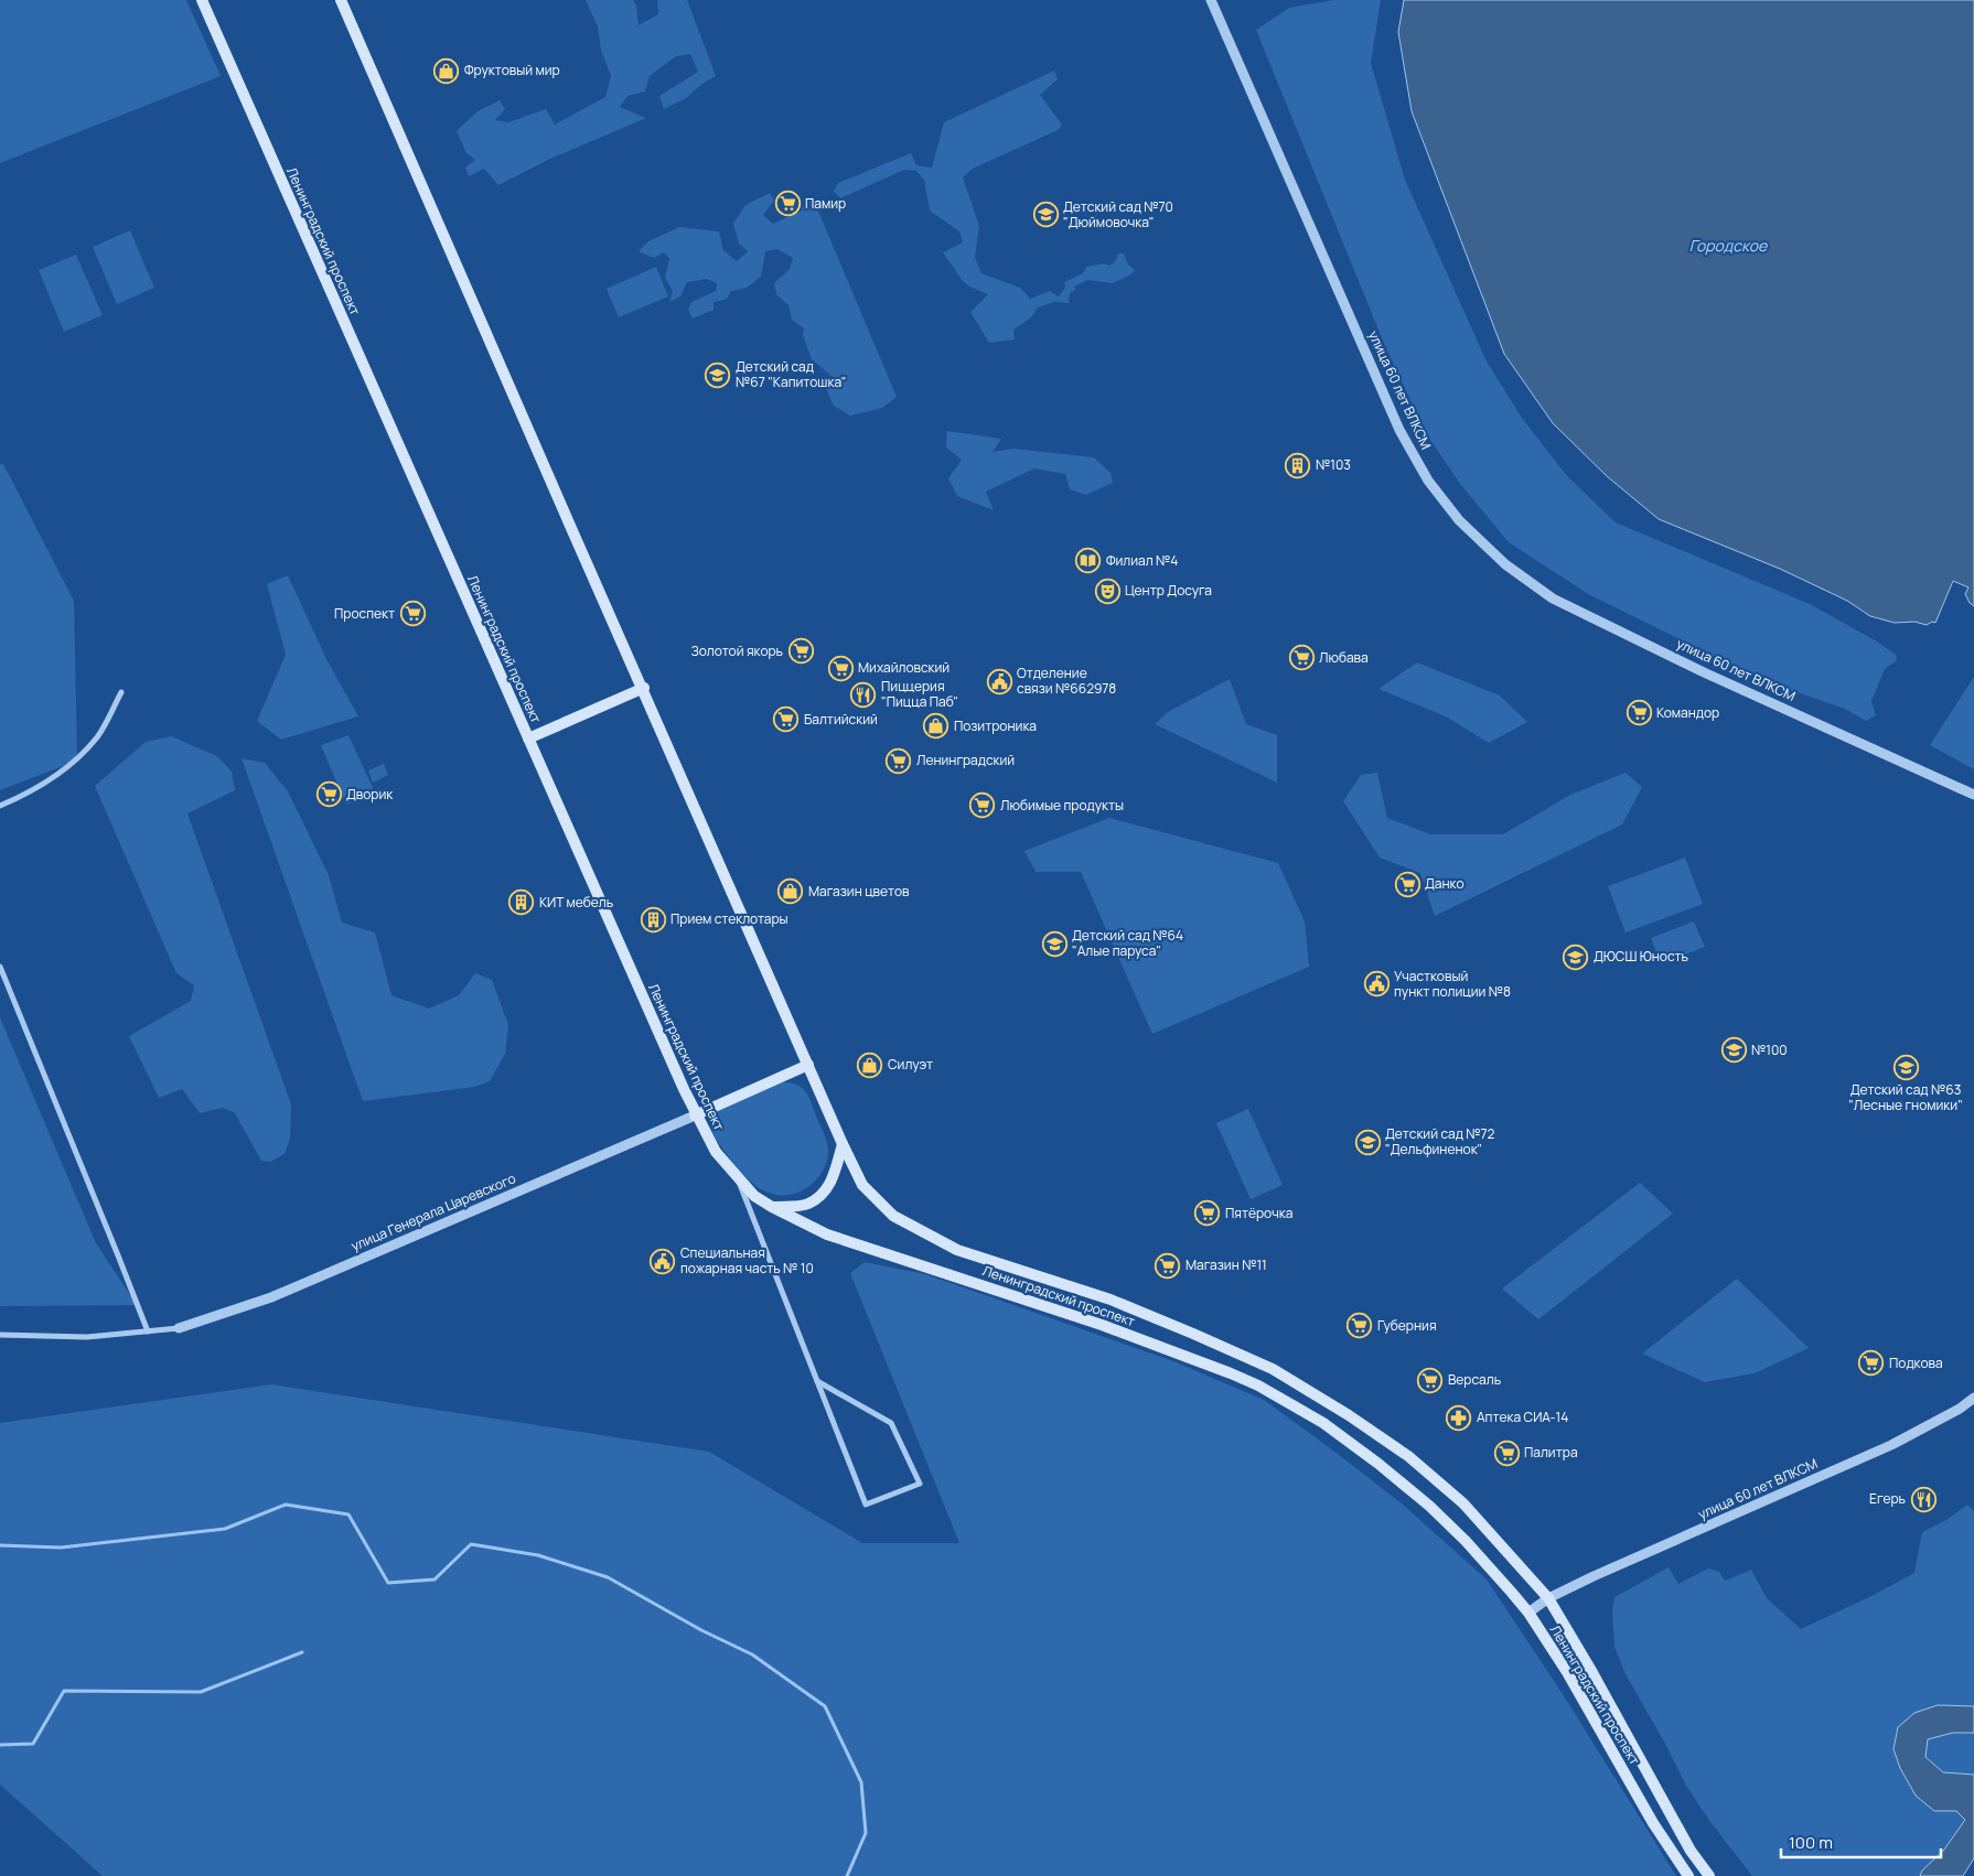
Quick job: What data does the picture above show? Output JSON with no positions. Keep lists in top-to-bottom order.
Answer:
{
  "streets": {
    "main road": ["Ленинградский проспект"],
    "street": ["улица 60 лет ВЛКСМ", "улица Генерала Царевского"]
  },
  "crossings": [
    ["Ленинградский проспект", "улица 60 лет ВЛКСМ"],
    ["Ленинградский проспект", "улица Генерала Царевского"]
  ],
  "water": ["Городское"],
  "places": {
    "shop": [
      "Фруктовый мир",
      "Позитроника",
      "Магазин цветов",
      "Силуэт"
    ],
    "supermarket": [
      "Памир",
      "Проспект",
      "Золотой якорь",
      "Любава",
      "Михайловский",
      "Командор",
      "Балтийский",
      "Ленинградский",
      "Дворик",
      "Любимые продукты",
      "Данко",
      "Пятёрочка",
      "Магазин №11",
      "Губерния",
      "Подкова",
      "Версаль",
      "Палитра"
    ],
    "school or university": [
      "Детский сад №70 \"Дюймовочка\"",
      "Детский сад №67 \"Капитошка\"",
      "Детский сад №64 \"Алые паруса\"",
      "ДЮСШ Юность",
      "№100",
      "Детский сад №63 \"Лесные гномики\"",
      "Детский сад №72 \"Дельфиненок\""
    ],
    "building": ["№103", "КИТ мебель", "Прием стеклотары"],
    "library": ["Филиал №4"],
    "theatre": ["Центр Досуга"],
    "public building": ["Отделение связи №662978", "Участковый пункт полиции №8", "Специальная пожарная часть № 10"],
    "restaurant": ["Пиццерия \"Пицца Паб\"", "Егерь"],
    "pharmacy": ["Аптека СИА-14"]
  },
  "scale_bar": "100 m"
}
